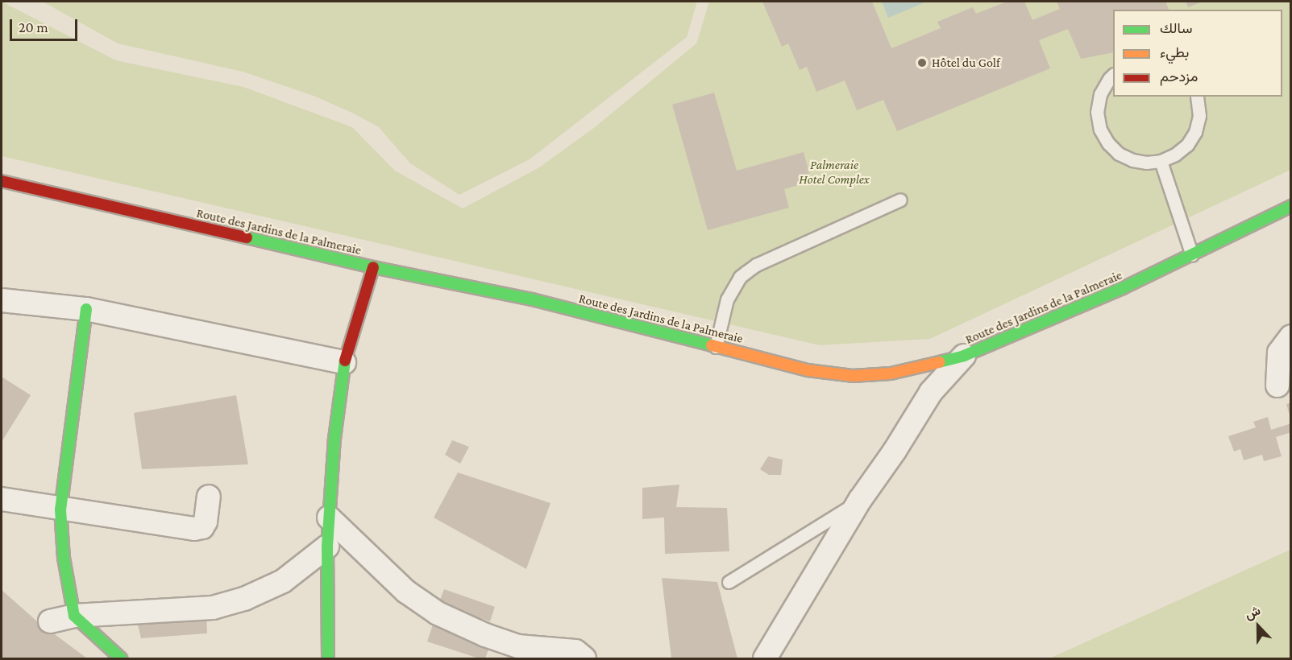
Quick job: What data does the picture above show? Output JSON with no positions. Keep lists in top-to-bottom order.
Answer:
{
  "streets": {
    "street": ["Route des Jardins de la Palmeraie"]
  },
  "parks": ["Palmeraie Hotel Complex"],
  "places": ["Hôtel du Golf"],
  "legend": ["سالك", "بطيء", "مزدحم"],
  "scale_bar": "20 m",
  "north": "top"
}
